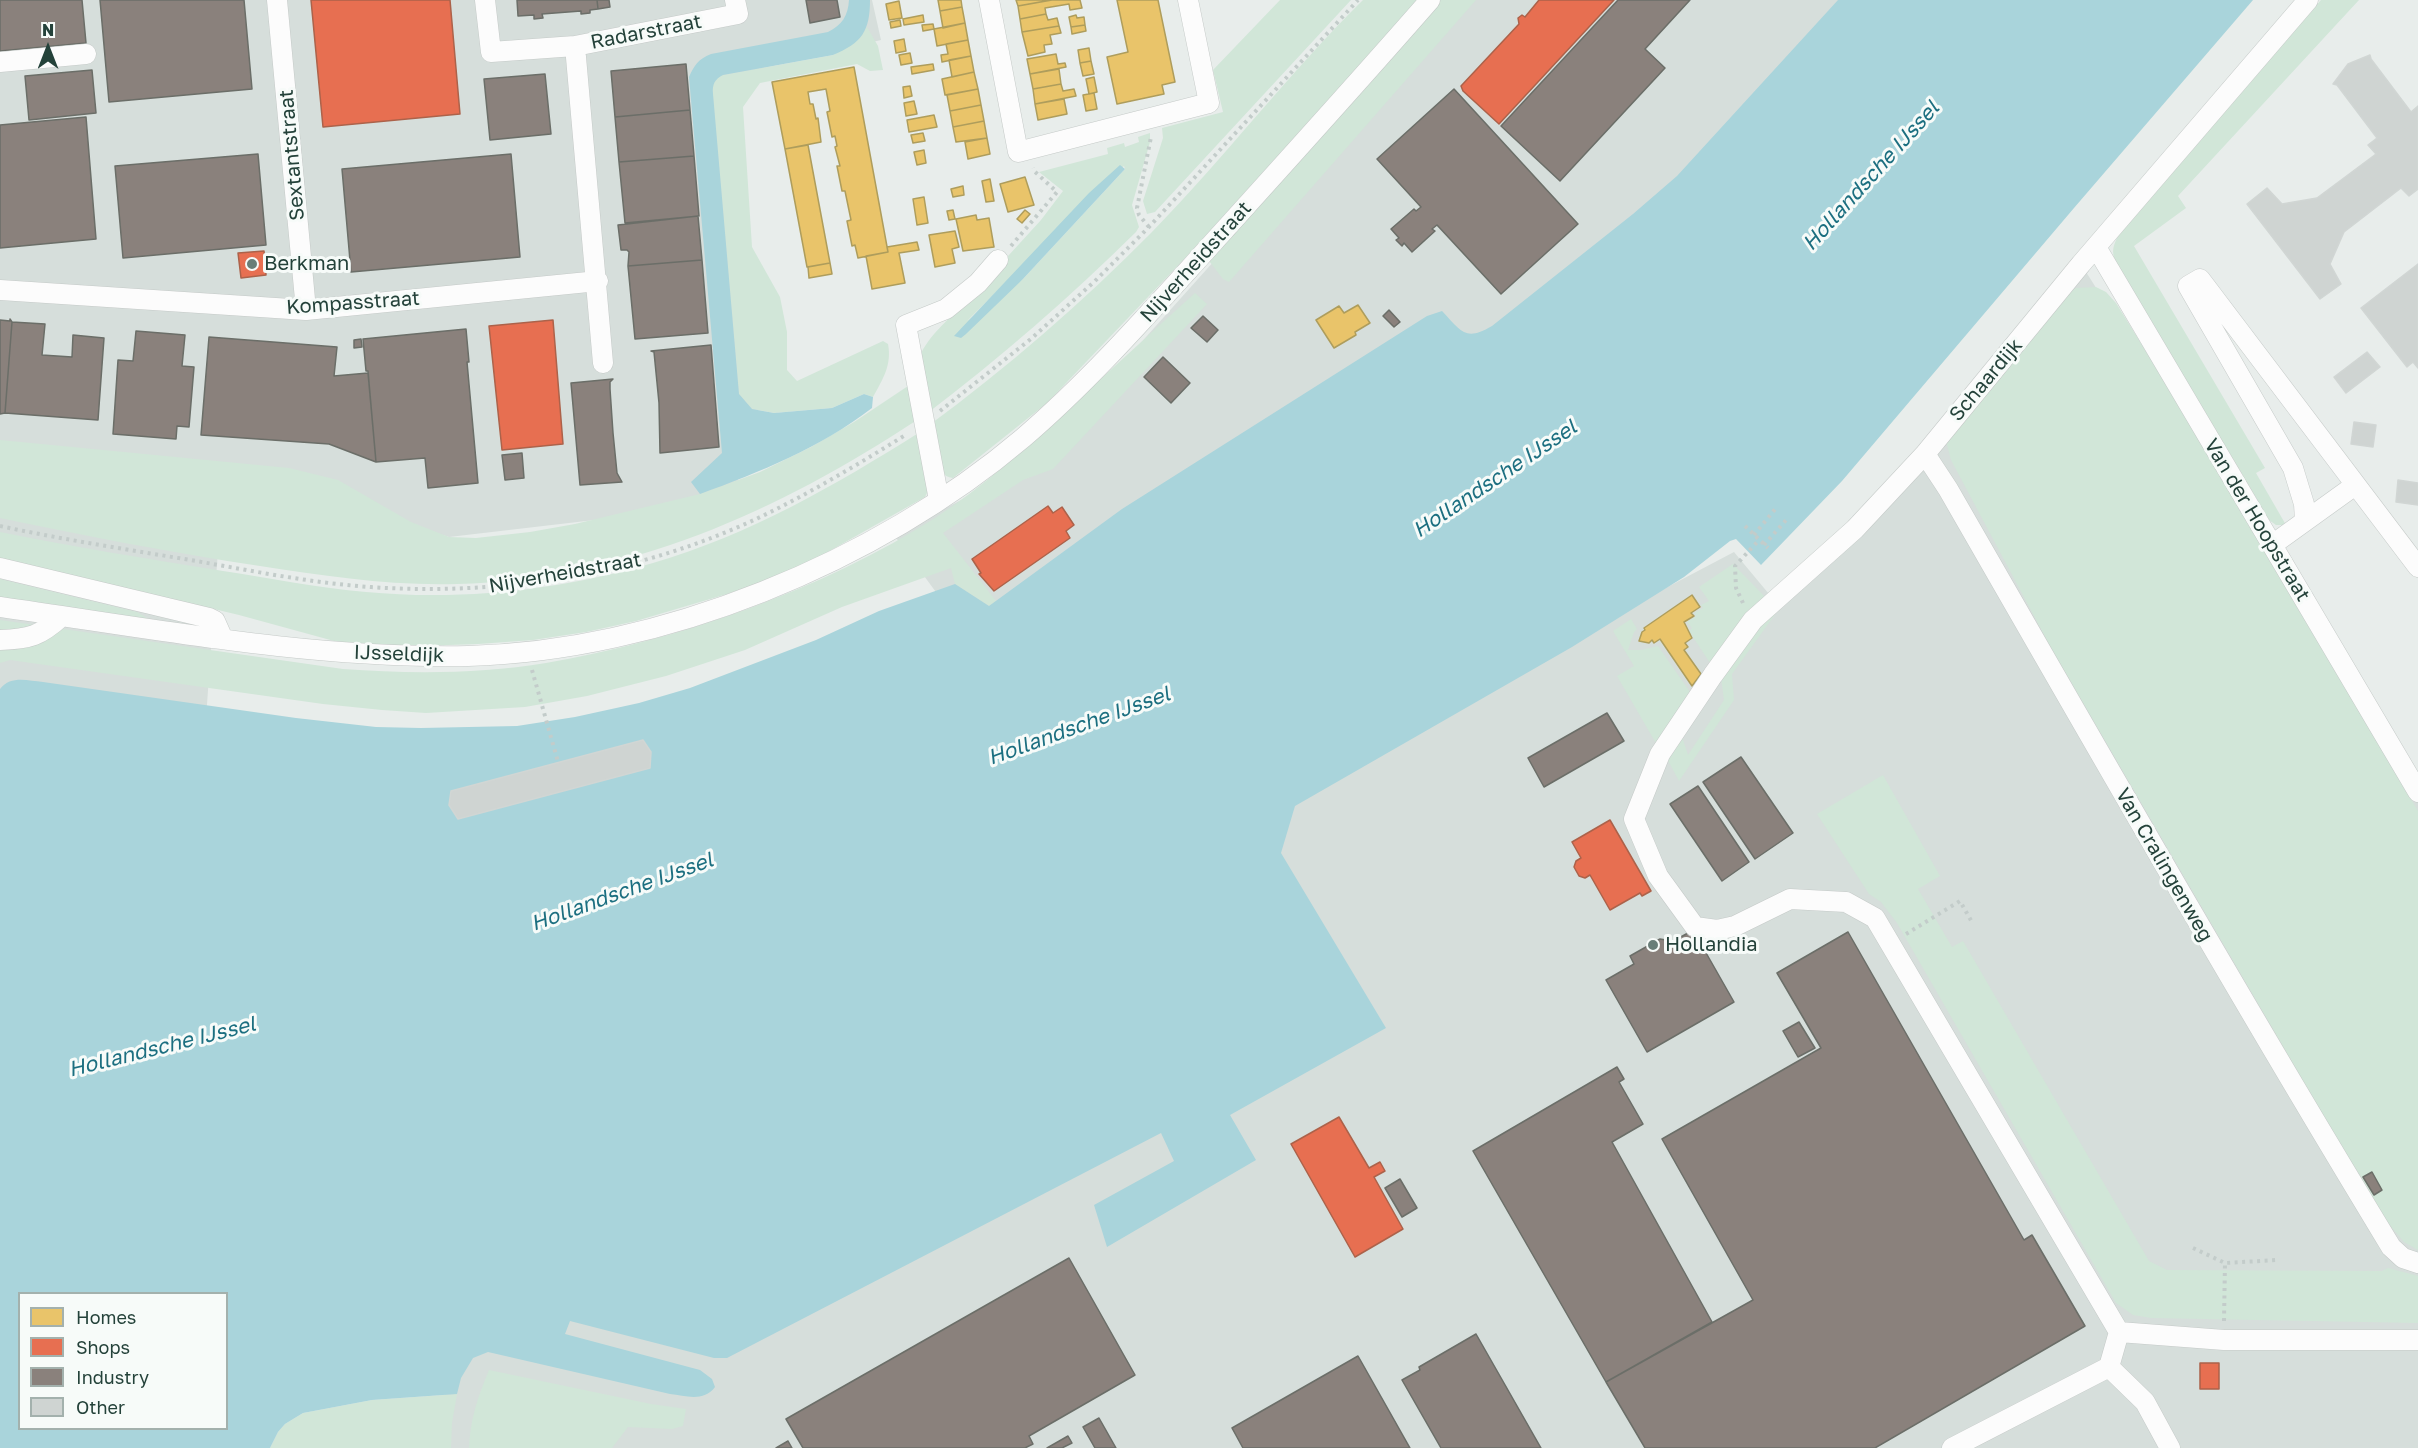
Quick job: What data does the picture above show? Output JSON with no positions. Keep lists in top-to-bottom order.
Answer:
{
  "streets": {
    "street": [
      "Radarstraat",
      "Sextantstraat",
      "Nijverheidstraat",
      "Kompasstraat",
      "Schaardijk",
      "Van der Hoopstraat",
      "IJsseldijk",
      "Van Cralingenweg"
    ]
  },
  "crossings": [
    ["Sextantstraat", "Kompasstraat"],
    ["Nijverheidstraat", "IJsseldijk"],
    ["Schaardijk", "Van der Hoopstraat"],
    ["Schaardijk", "Van Cralingenweg"]
  ],
  "water": ["Hollandsche IJssel"],
  "places": ["Berkman", "Hollandia"],
  "legend": [
    "Homes",
    "Shops",
    "Industry",
    "Other"
  ],
  "north": "top"
}
